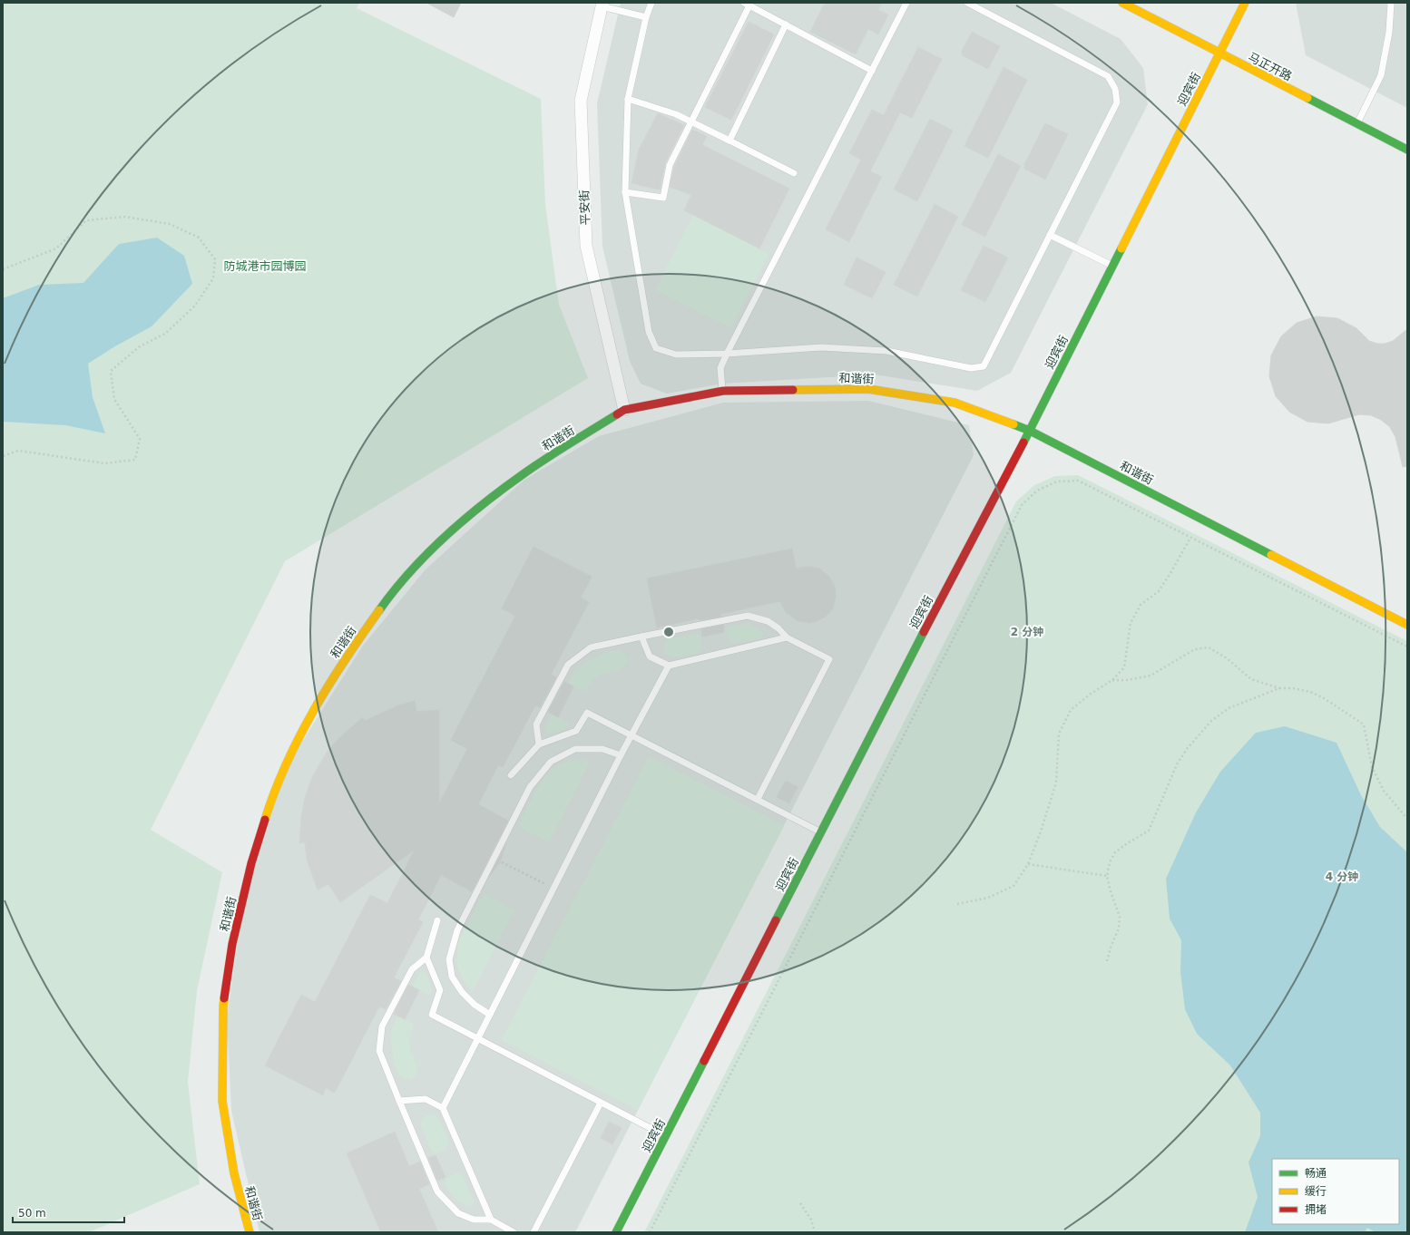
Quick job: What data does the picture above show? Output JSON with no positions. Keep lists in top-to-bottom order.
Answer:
{
  "streets": {
    "street": [
      "马正开路",
      "迎宾街",
      "平安街",
      "和谐街"
    ]
  },
  "crossings": [
    ["马正开路", "迎宾街"],
    ["迎宾街", "和谐街"],
    ["平安街", "和谐街"]
  ],
  "parks": ["防城港市园博园"],
  "legend": ["畅通", "缓行", "拥堵"],
  "scale_bar": "50 m",
  "rings": ["2 分钟", "4 分钟"]
}
